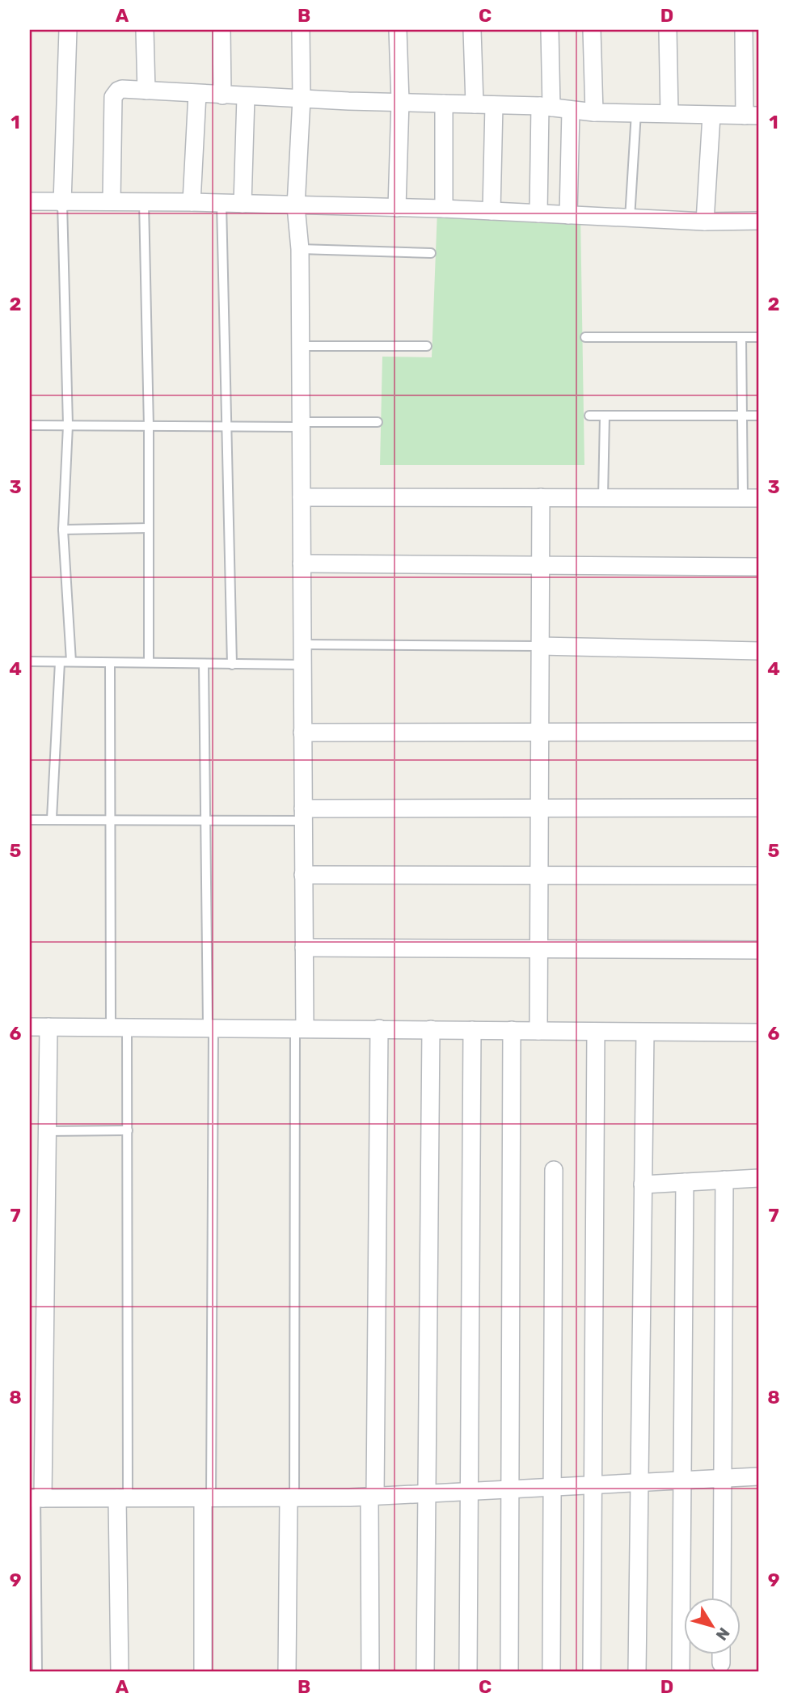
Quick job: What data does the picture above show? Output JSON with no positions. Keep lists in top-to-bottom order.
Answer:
{
  "north": "bottom right",
  "grid": {
    "columns": [
      "A",
      "B",
      "C",
      "D"
    ],
    "rows": [
      "1",
      "2",
      "3",
      "4",
      "5",
      "6",
      "7",
      "8",
      "9"
    ]
  }
}
